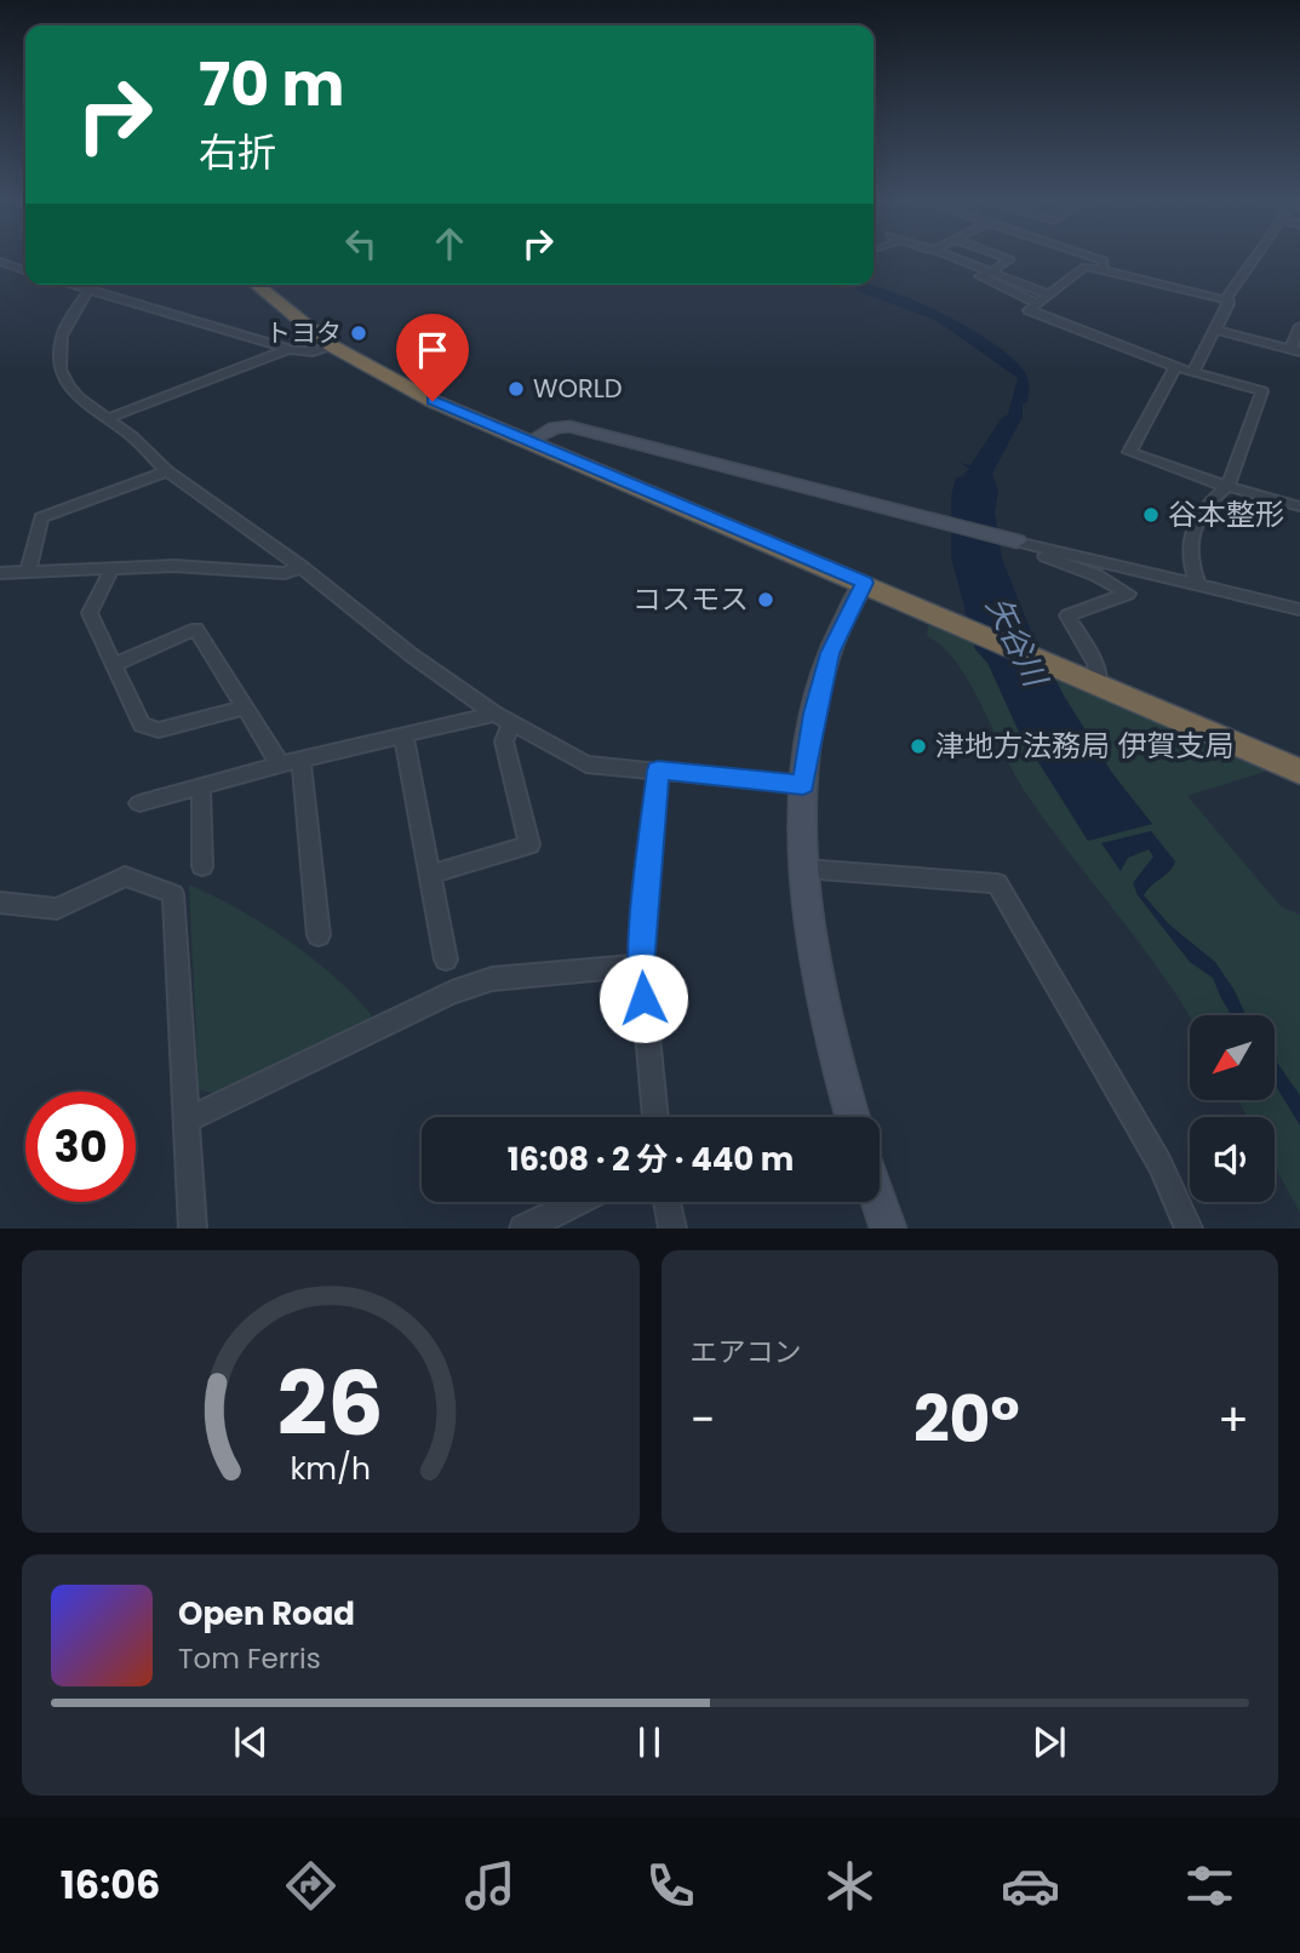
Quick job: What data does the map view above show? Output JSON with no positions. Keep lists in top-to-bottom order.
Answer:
{
  "water": ["矢谷川"],
  "places": [
    "トヨタ",
    "WORLD",
    "谷本整形",
    "コスモス",
    "津地方法務局 伊賀支局"
  ],
  "north": "bottom left",
  "page": {
    "turn": ["70 m", "右折"],
    "limit": "30",
    "trip": "16:08 · 2 分 · 440 m",
    "tile": "エアコン",
    "heat": ["−", "20°", "+"],
    "song": ["Open Road", "Tom Ferris"],
    "tabs": "16:06",
    "gauge": ["26", "km/h"]
  }
}
